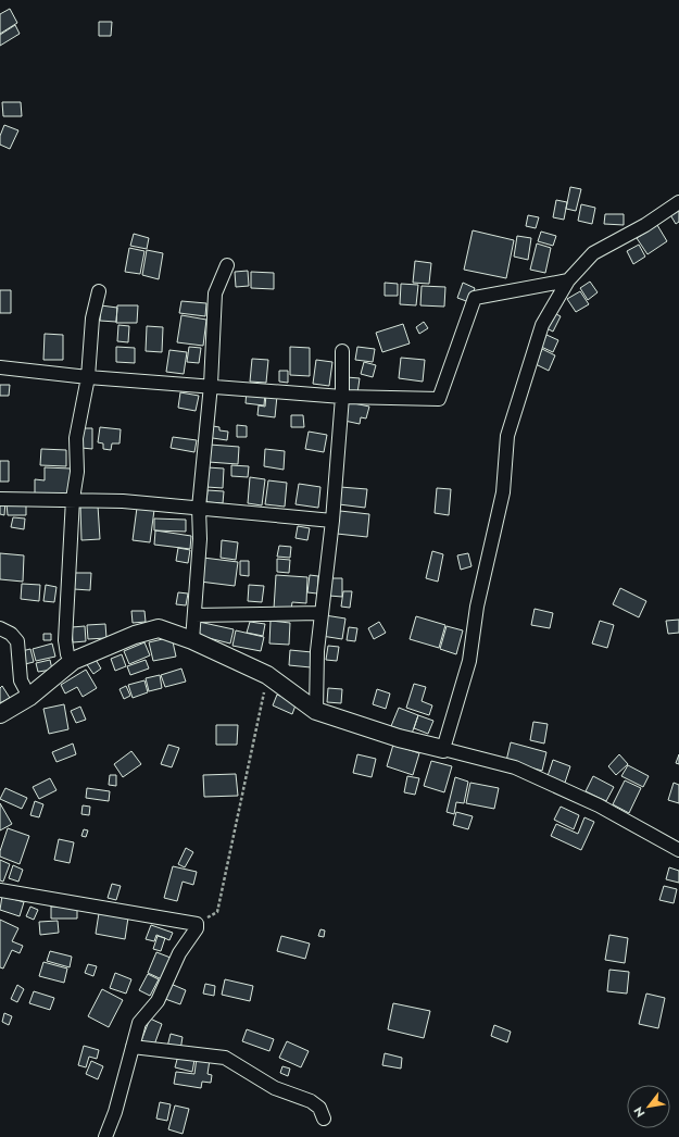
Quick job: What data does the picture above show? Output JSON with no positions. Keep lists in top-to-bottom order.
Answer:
{
  "north": "bottom left"
}
